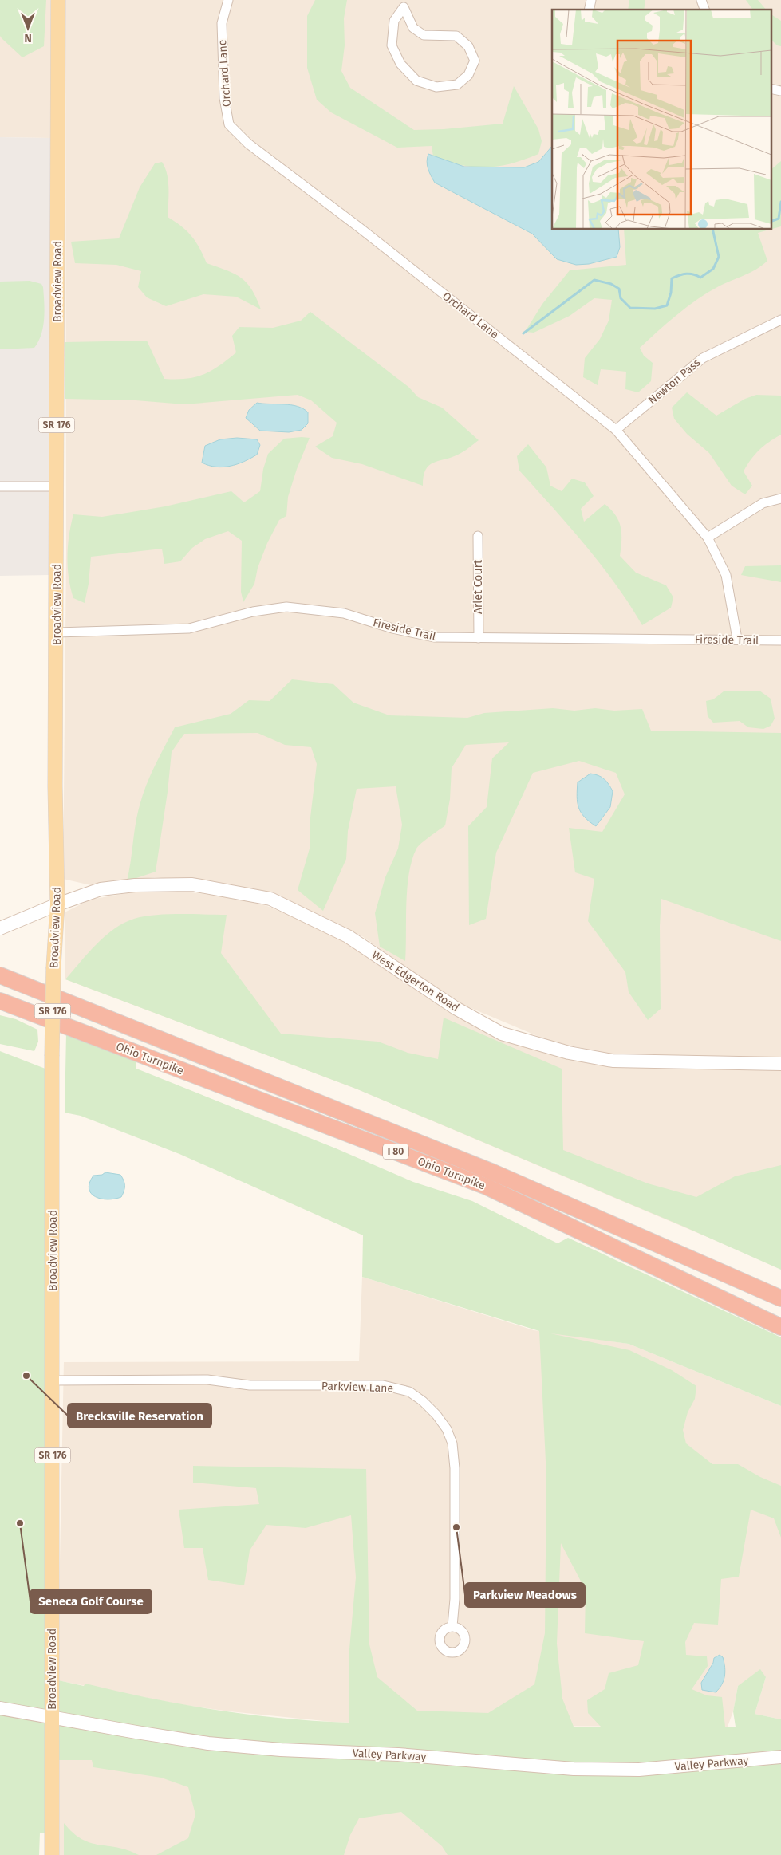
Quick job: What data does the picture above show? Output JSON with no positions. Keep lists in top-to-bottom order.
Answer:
{
  "streets": {
    "highway": ["Ohio Turnpike", "I 80"],
    "main road": ["Broadview Road", "SR 176"],
    "street": [
      "Orchard Lane",
      "Newton Pass",
      "Arlet Court",
      "Fireside Trail",
      "West Edgerton Road",
      "Parkview Lane",
      "Valley Parkway"
    ]
  },
  "crossings": [
    ["Orchard Lane", "Newton Pass"],
    ["Orchard Lane", "Fireside Trail"],
    ["Broadview Road", "Fireside Trail"],
    ["Broadview Road", "West Edgerton Road"],
    ["Broadview Road", "Parkview Lane"],
    ["Broadview Road", "Valley Parkway"],
    ["Arlet Court", "Fireside Trail"]
  ],
  "places": ["Brecksville Reservation", "Seneca Golf Course", "Parkview Meadows"],
  "north": "bottom"
}
